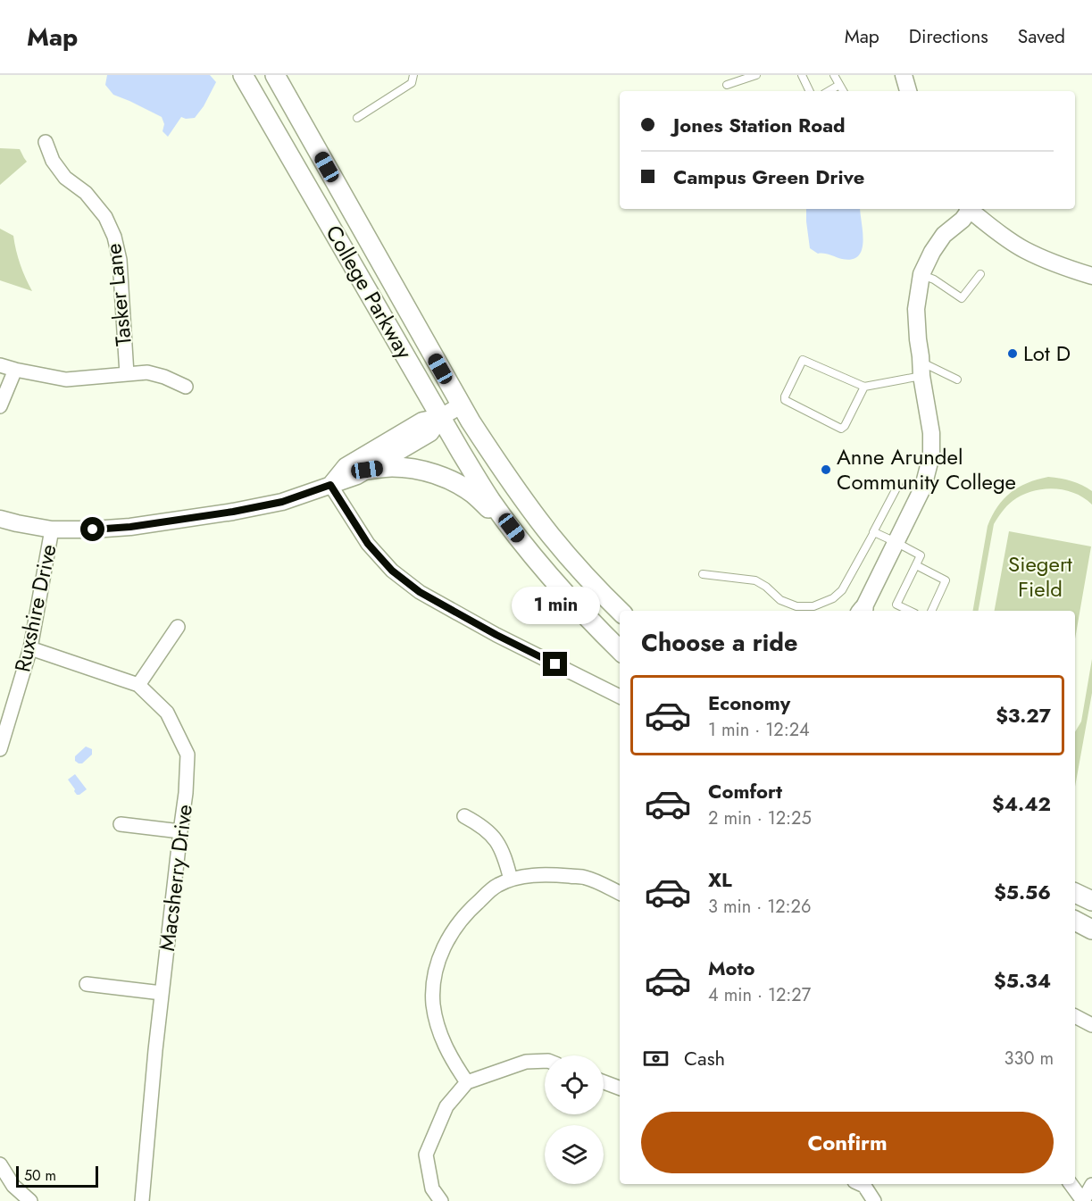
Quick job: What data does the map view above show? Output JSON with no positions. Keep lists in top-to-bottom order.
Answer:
{
  "streets": {
    "main road": ["College Parkway"],
    "street": ["Tasker Lane", "Ruxshire Drive", "Macsherry Drive"]
  },
  "crossings": [
    ["Ruxshire Drive", "Macsherry Drive"]
  ],
  "parks": ["Siegert Field"],
  "places": ["Lot D", "Anne Arundel Community College"],
  "scale_bar": "50 m",
  "page": {
    "header": "Map",
    "nav": ["Map", "Directions", "Saved"],
    "banner": ["Jones Station Road", "Campus Green Drive"],
    "bubble": "1 min",
    "heading": "Choose a ride",
    "list": [
      {
        "name": "Economy",
        "note": "1 min · 12:24",
        "value": "$3.27"
      },
      {
        "name": "Comfort",
        "note": "2 min · 12:25",
        "value": "$4.42"
      },
      {
        "name": "XL",
        "note": "3 min · 12:26",
        "value": "$5.56"
      },
      {
        "name": "Moto",
        "note": "4 min · 12:27",
        "value": "$5.34"
      }
    ],
    "pay": ["Cash", "330 m"],
    "buttons": "Confirm",
    "scale": "50 m"
  }
}
